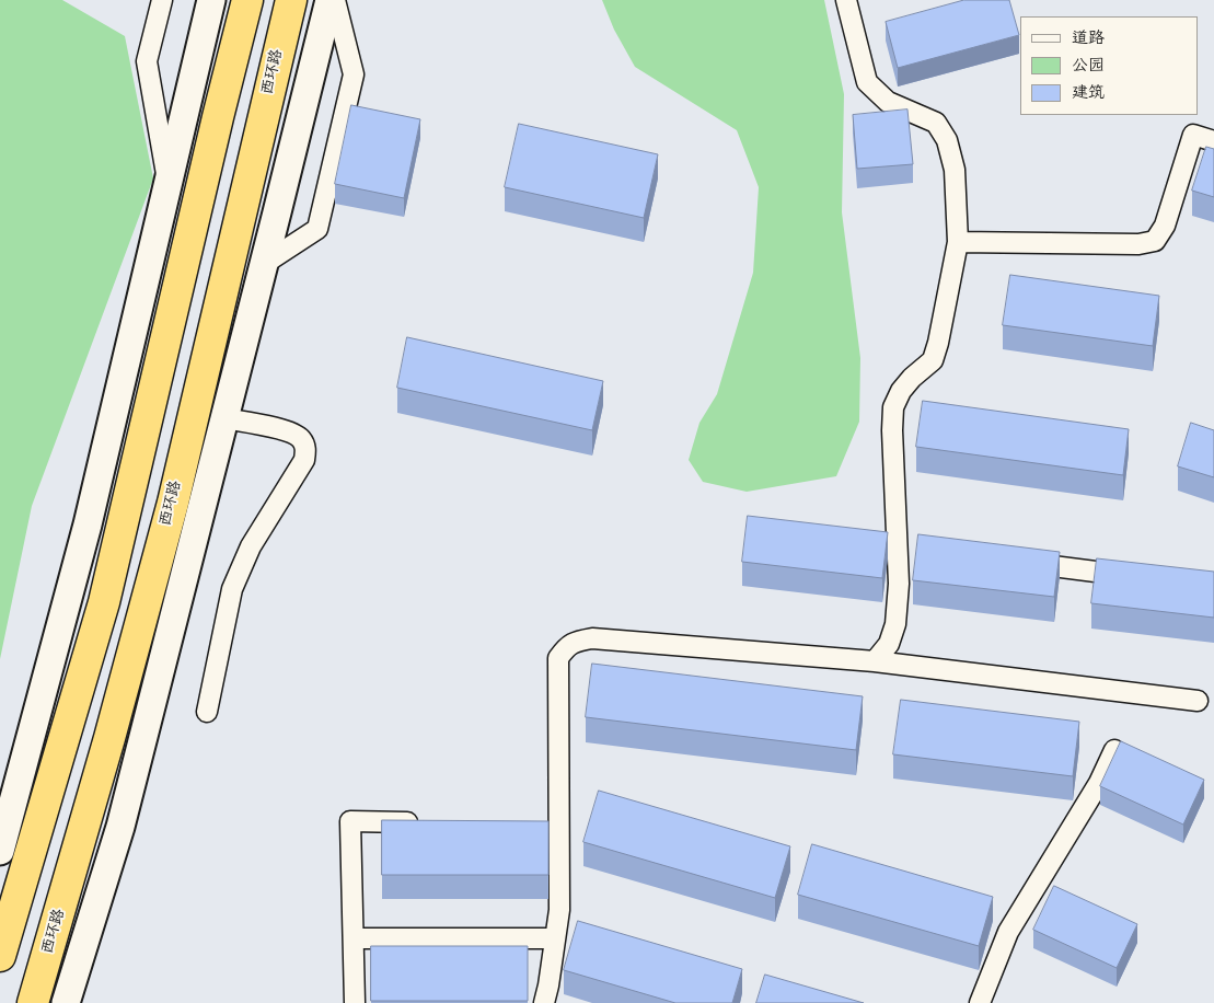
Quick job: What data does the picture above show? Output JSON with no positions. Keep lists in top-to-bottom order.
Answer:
{
  "streets": {
    "highway": ["西环路"]
  },
  "legend": ["道路", "公园", "建筑"]
}
